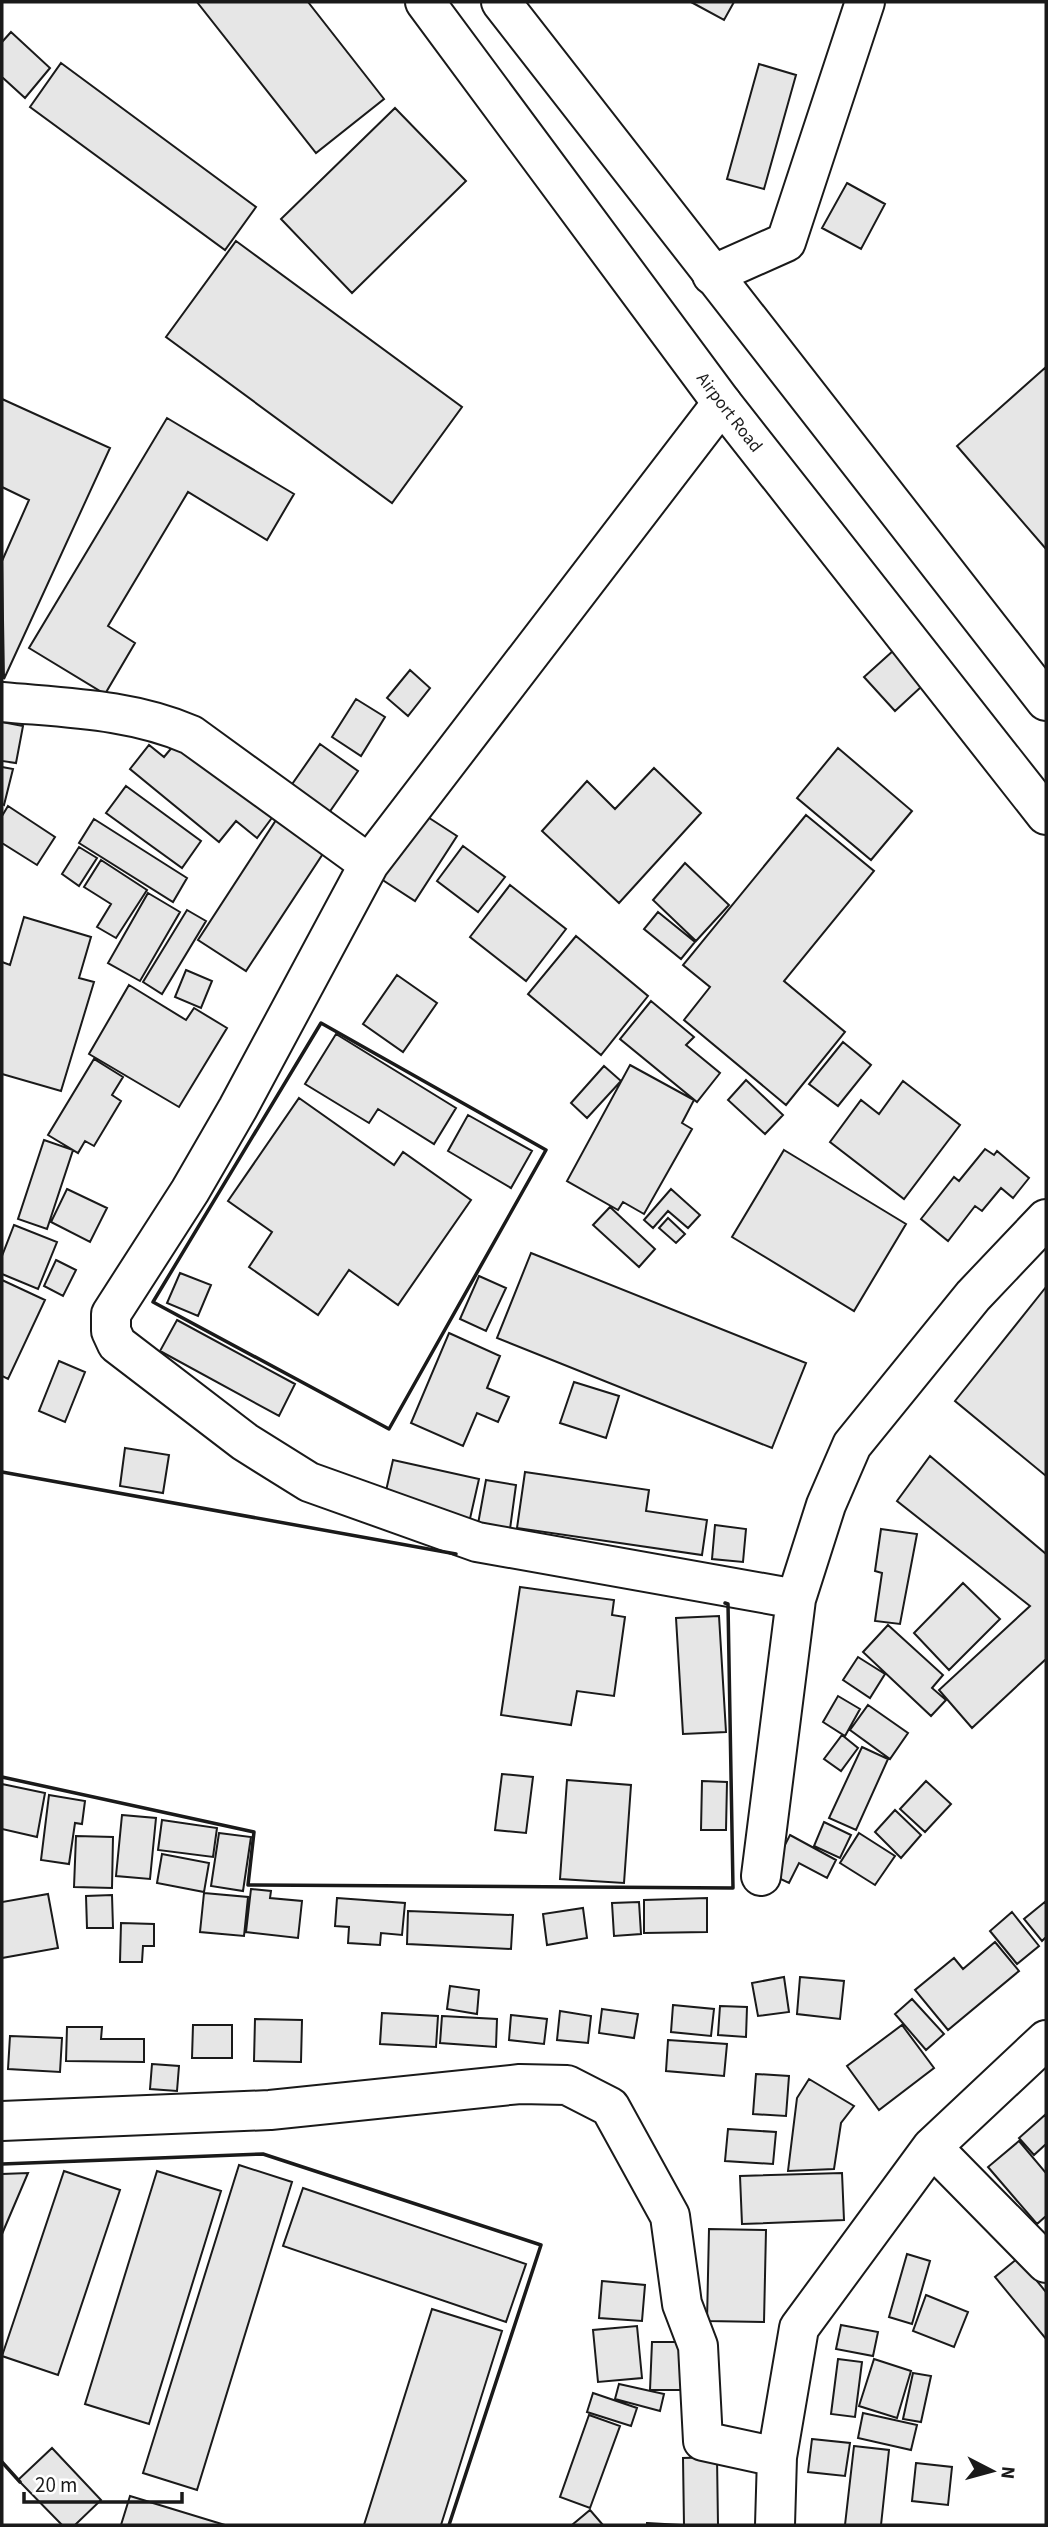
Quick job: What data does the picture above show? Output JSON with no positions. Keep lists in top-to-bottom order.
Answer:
{
  "streets": {
    "street": ["Airport Road"]
  },
  "scale_bar": "20 m",
  "north": "right"
}
